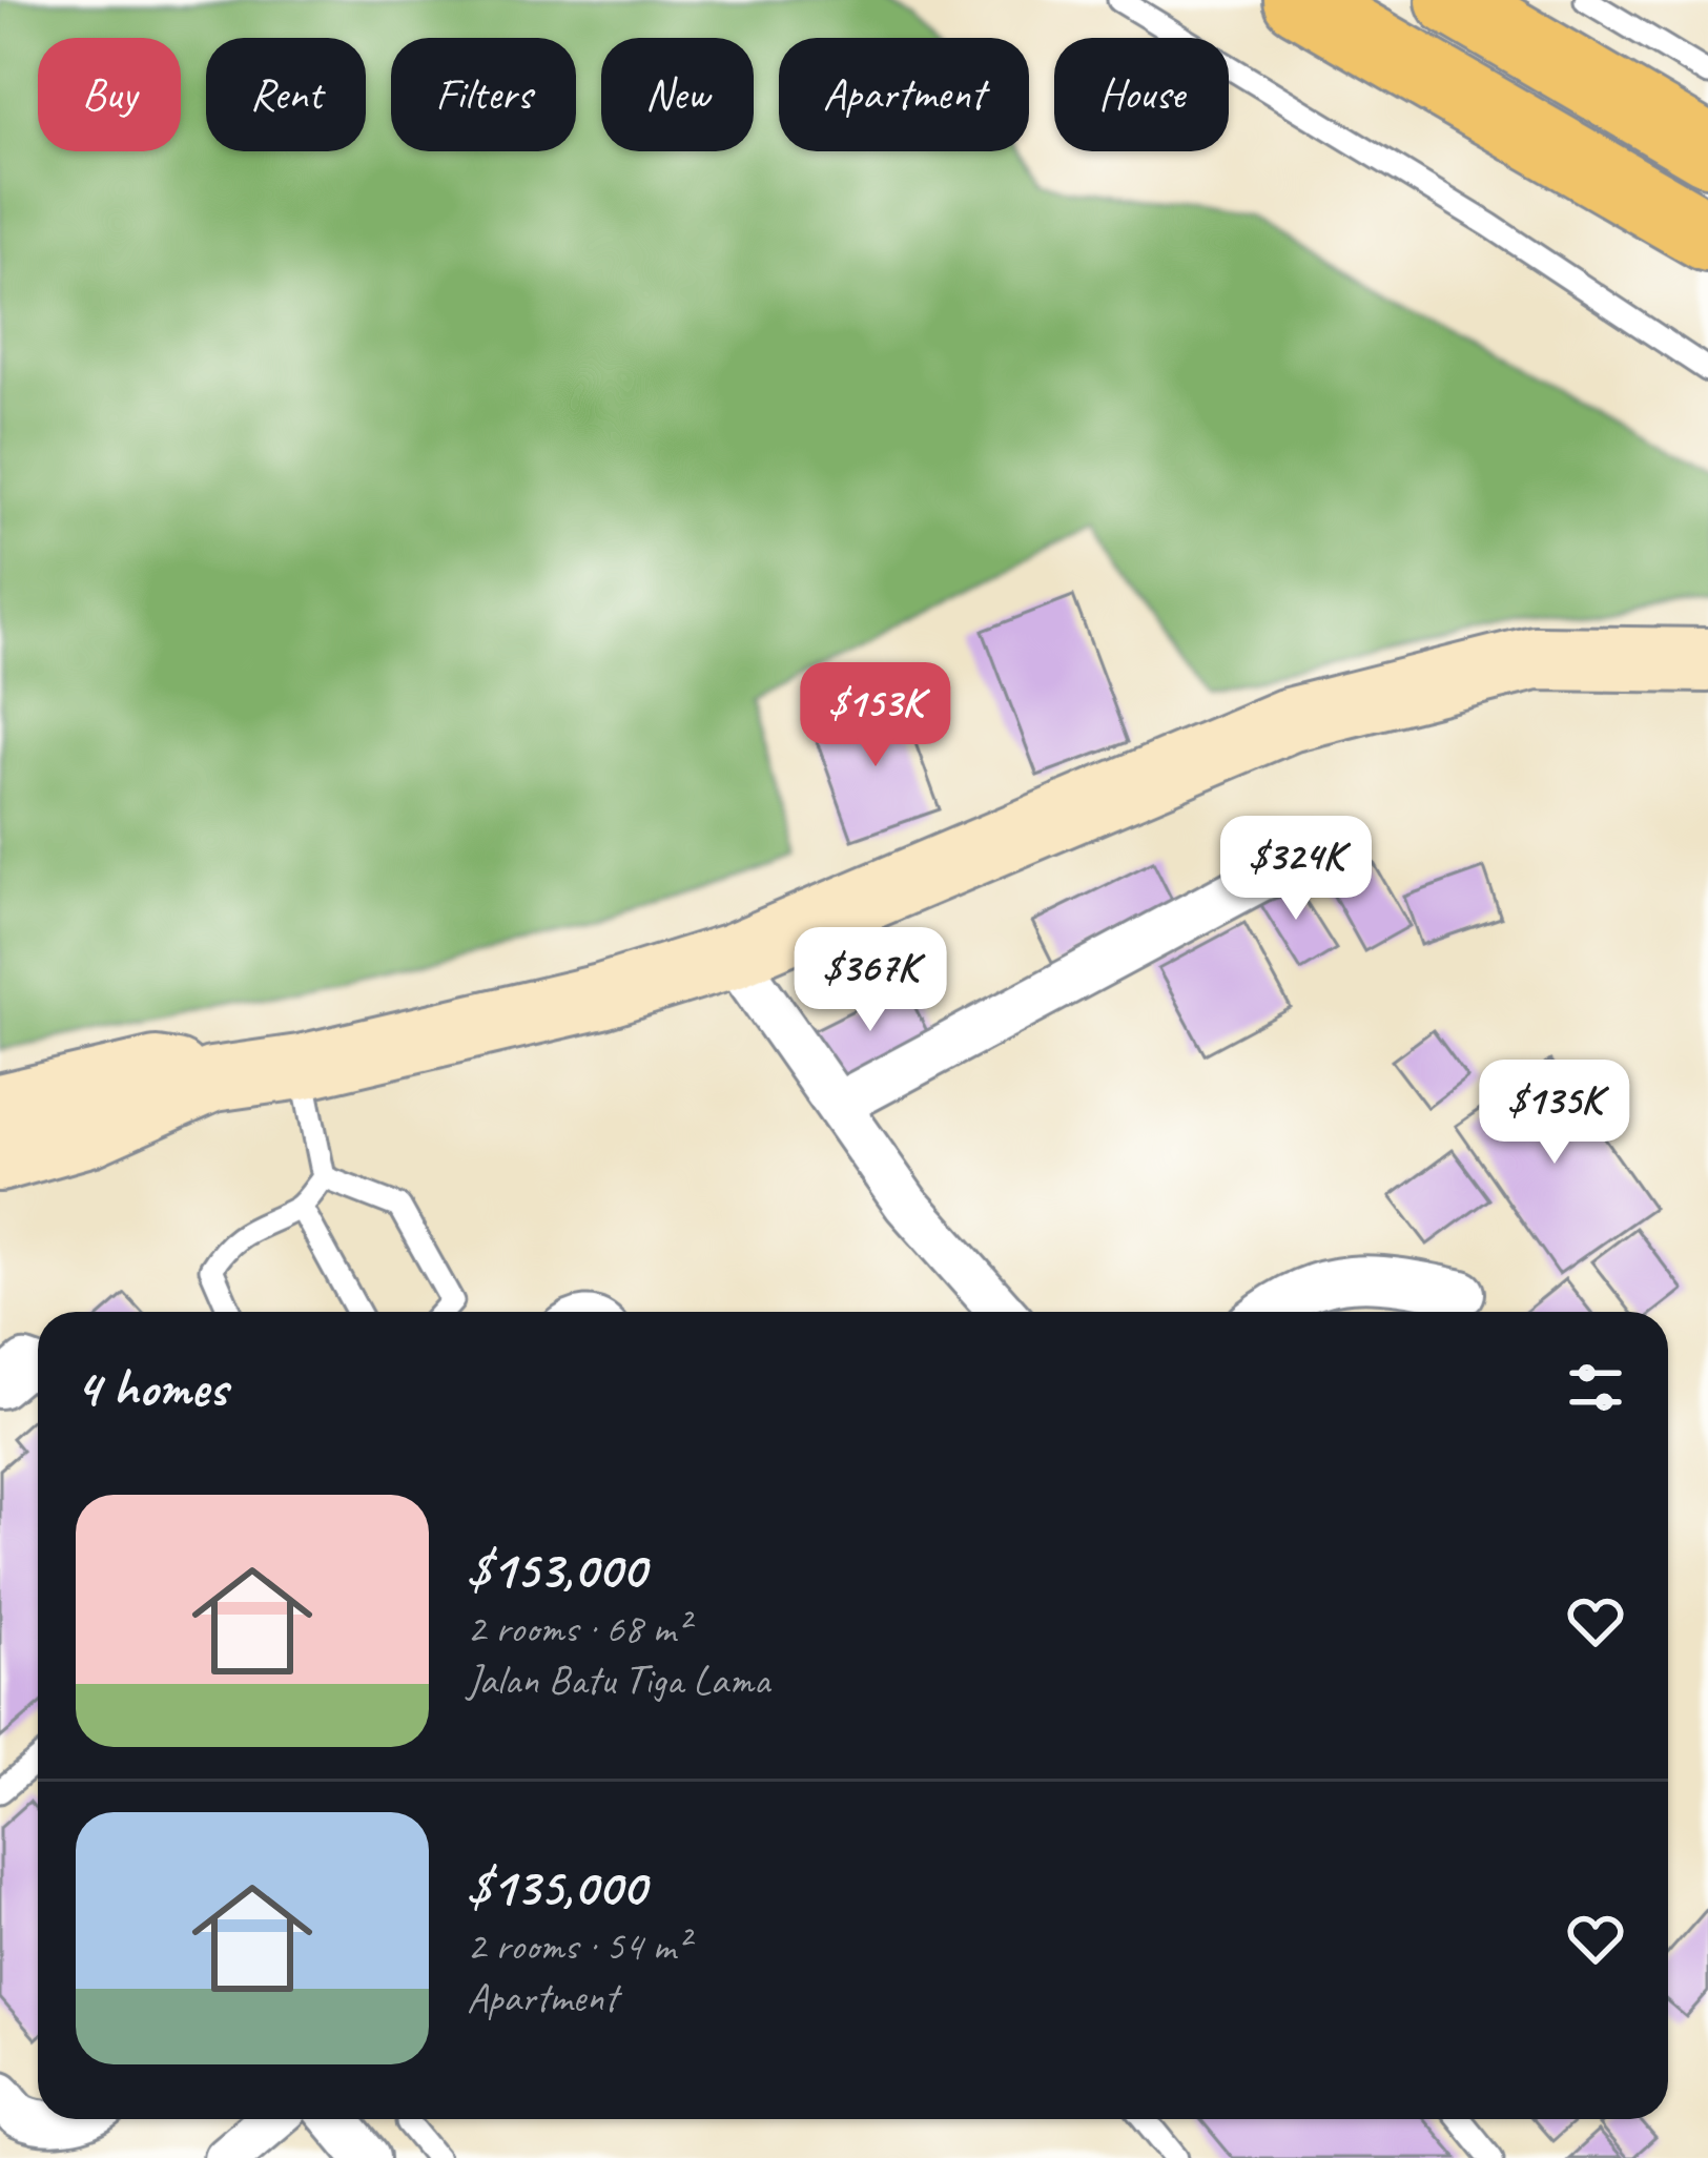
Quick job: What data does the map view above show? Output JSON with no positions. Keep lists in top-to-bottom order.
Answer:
{
  "page": {
    "chip": [
      "Buy",
      "Rent",
      "Filters",
      "New",
      "Apartment",
      "House"
    ],
    "price": [
      "$153K",
      "$324K",
      "$367K",
      "$135K"
    ],
    "heading": "4 homes",
    "list": [
      {
        "name": "$153,000",
        "note": "2 rooms · 68 m² · Jalan Batu Tiga Lama"
      },
      {
        "name": "$135,000",
        "note": "2 rooms · 54 m² · Apartment"
      }
    ]
  }
}
